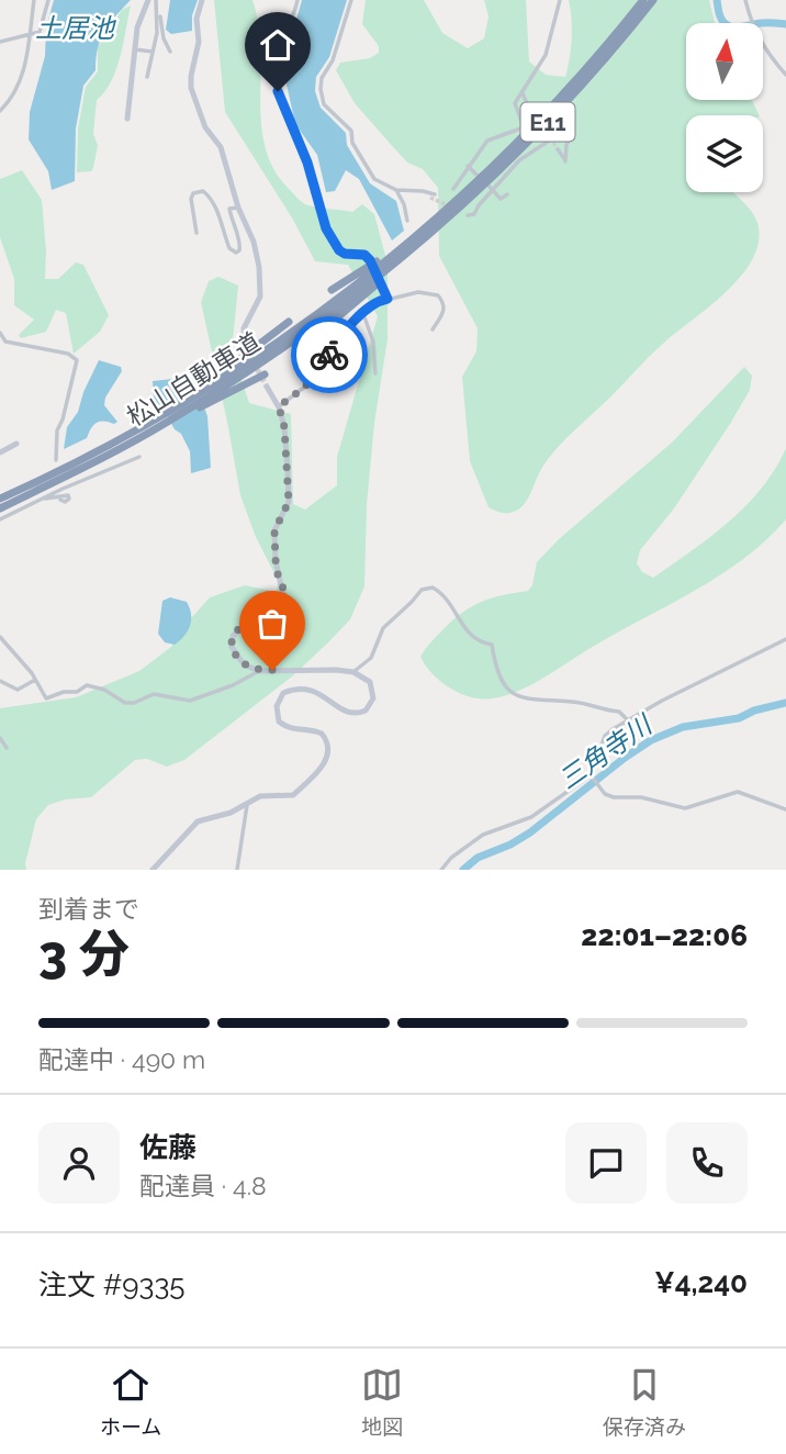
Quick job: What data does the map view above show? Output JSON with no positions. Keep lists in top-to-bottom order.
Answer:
{
  "streets": {
    "highway": ["E11", "松山自動車道"]
  },
  "crossings": [
    ["E11", "松山自動車道"]
  ],
  "water": ["土居池", "三角寺川"],
  "north": "top",
  "page": {
    "heading": ["3 分", "到着まで", "22:01–22:06"],
    "panel": [
      "佐藤",
      "配達員 · 4.8",
      "注文 #9335",
      "¥4,240"
    ],
    "bar": "配達中 · 490 m",
    "tabs": ["ホーム", "地図", "保存済み"]
  }
}
